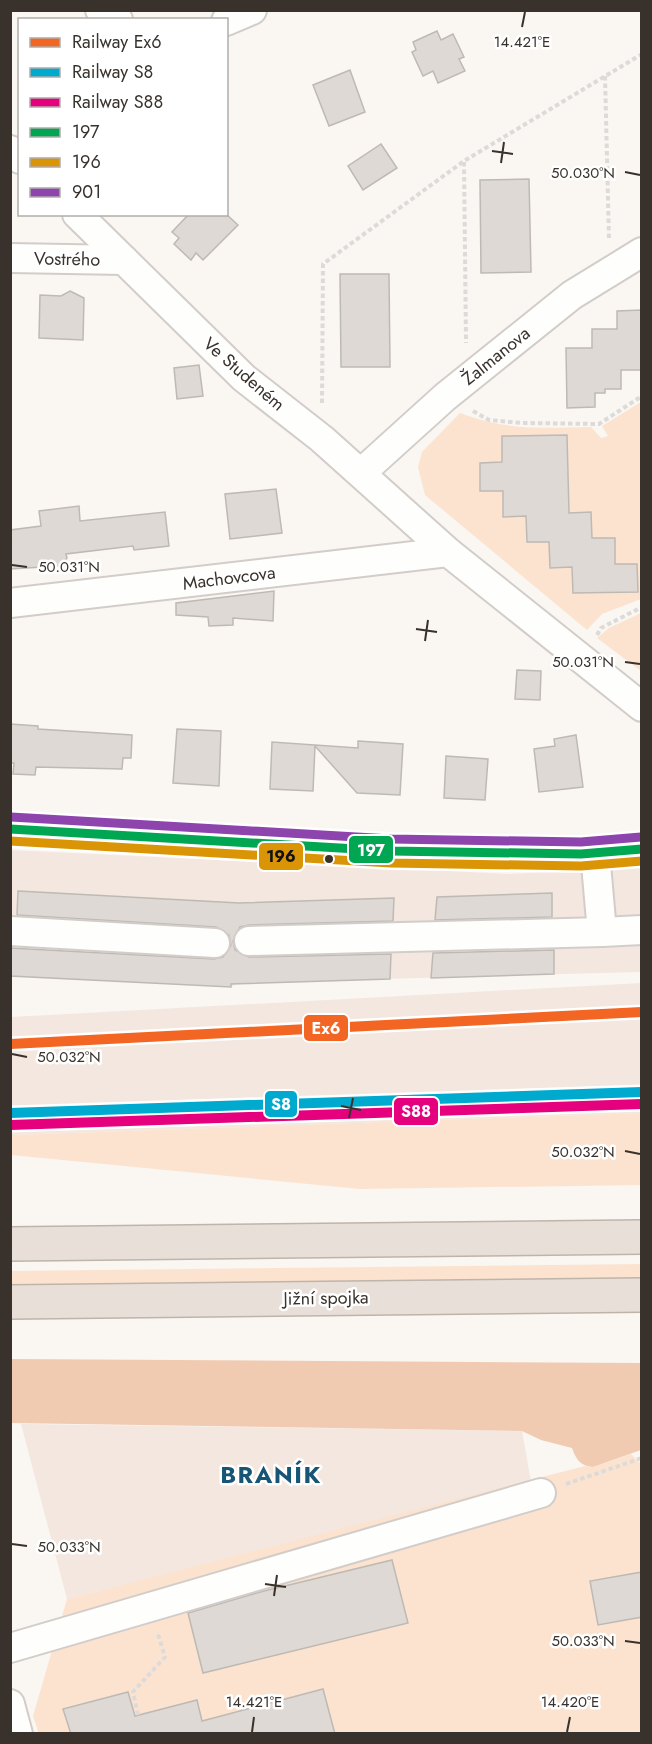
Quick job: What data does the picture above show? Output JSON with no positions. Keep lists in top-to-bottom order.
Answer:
{
  "streets": {
    "highway": ["Jižní spojka"],
    "street": [
      "Vostrého",
      "Žalmanova",
      "Ve Studeném",
      "Machovcova"
    ]
  },
  "crossings": [
    ["Vostrého", "Ve Studeném"],
    ["Žalmanova", "Ve Studeném"],
    ["Ve Studeném", "Machovcova"]
  ],
  "districts": ["BRANÍK"],
  "lines": [
    "transit line 901",
    "transit line 197",
    "transit line 196",
    "rail line Ex6",
    "rail line S8",
    "rail line S88"
  ],
  "legend": [
    "Railway Ex6",
    "Railway S8",
    "Railway S88",
    "197",
    "196",
    "901"
  ],
  "coordinates": [
    "14.421°E",
    "50.030°N",
    "50.031°N",
    "50.032°N",
    "50.033°N",
    "14.420°E"
  ]
}
